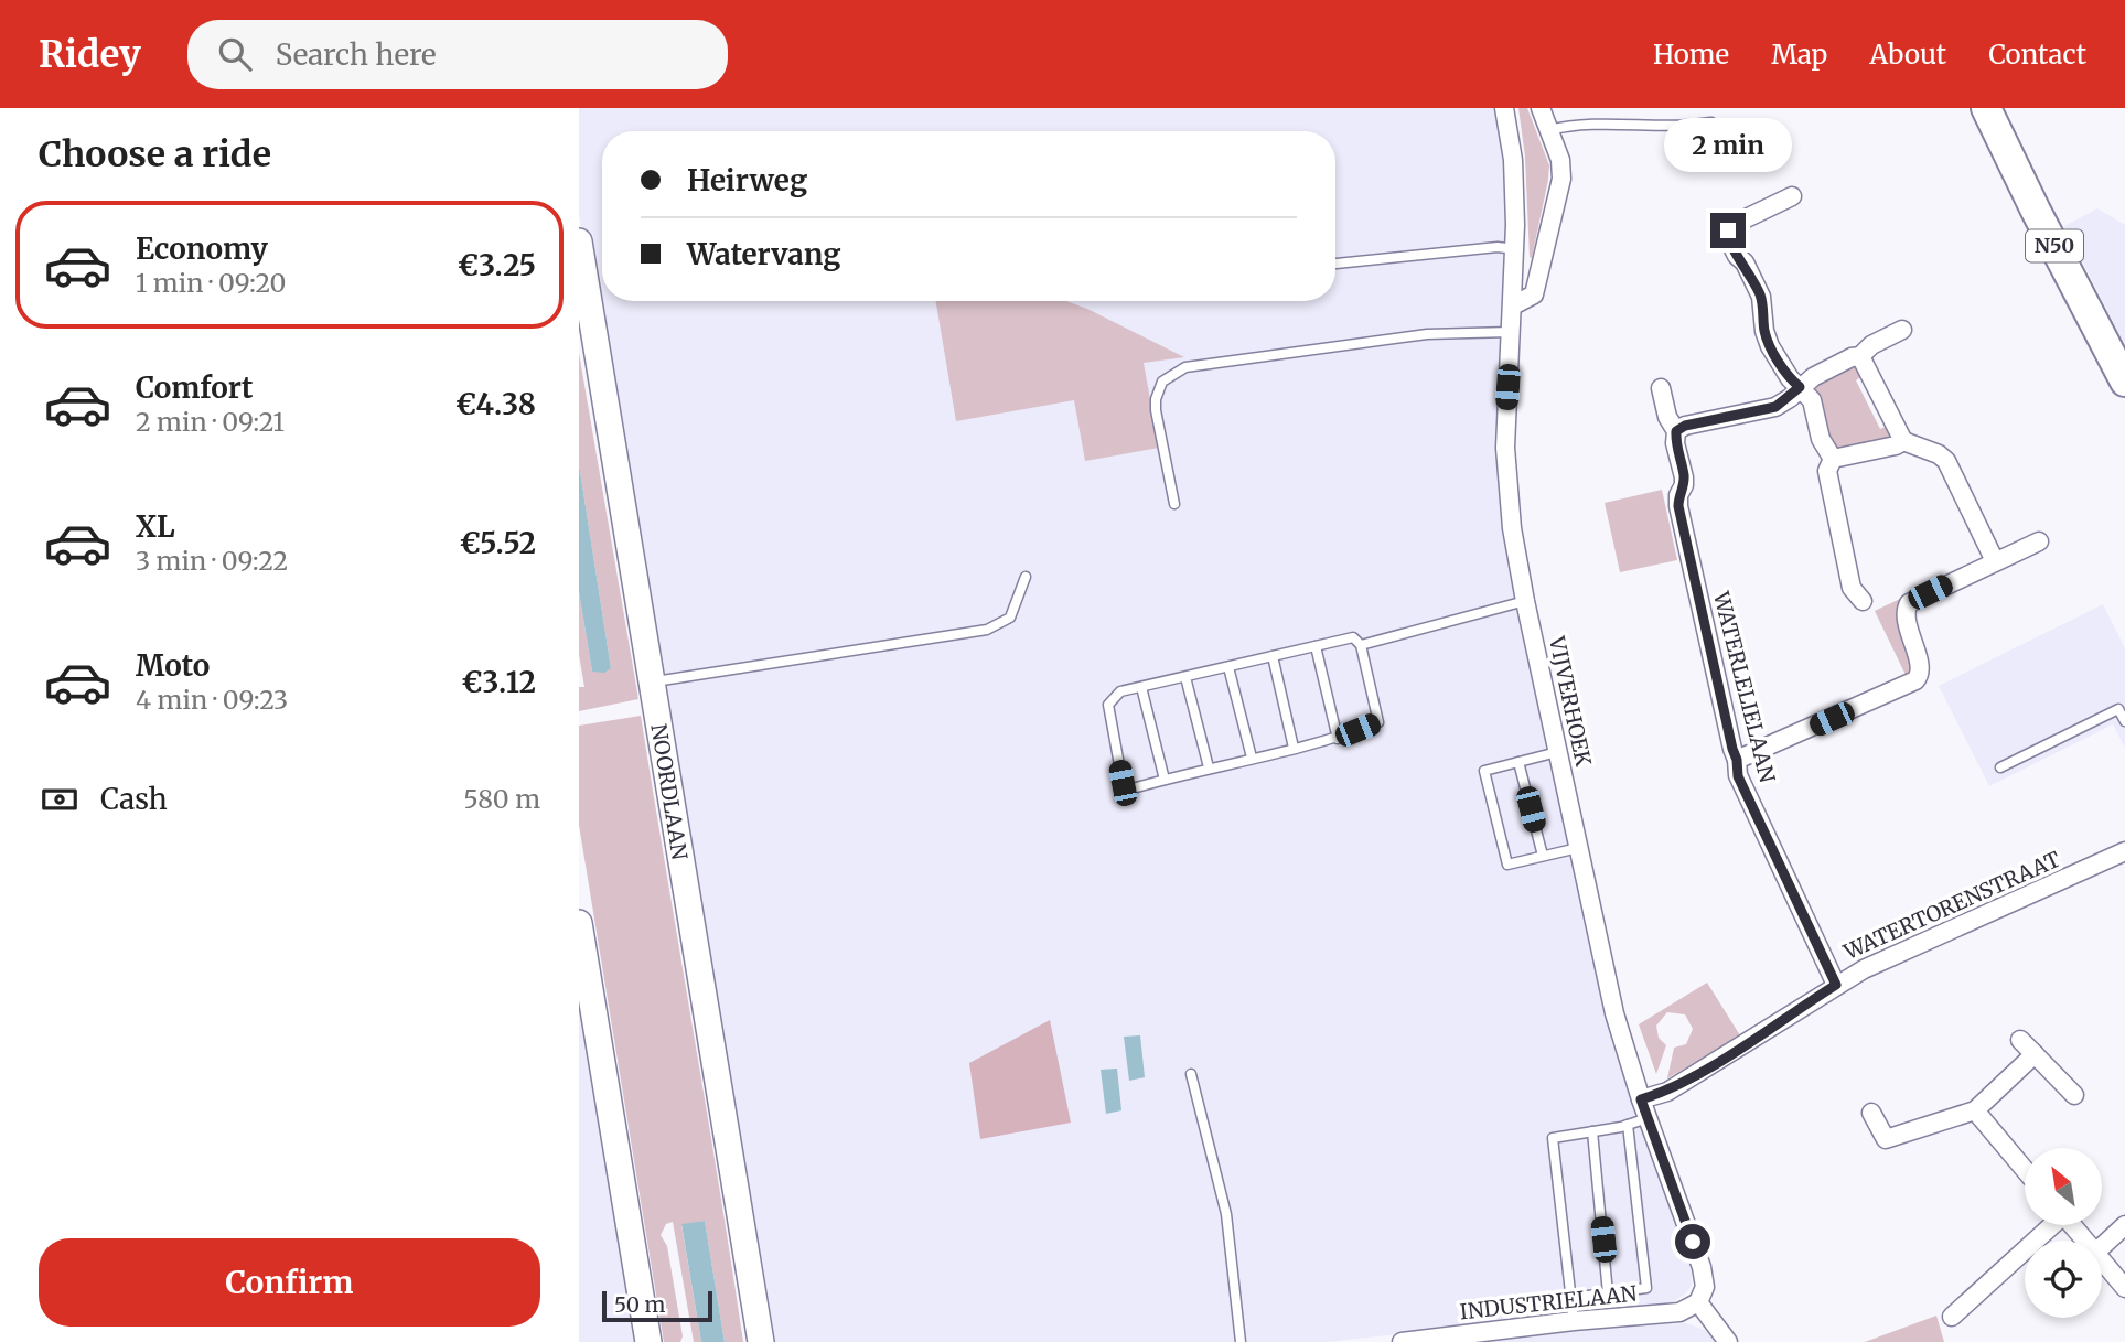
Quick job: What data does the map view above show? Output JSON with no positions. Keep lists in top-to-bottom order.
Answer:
{
  "streets": {
    "main road": ["N50"],
    "street": [
      "WATERLELIELAAN",
      "VIJVERHOEK",
      "NOORDLAAN",
      "WATERTORENSTRAAT",
      "INDUSTRIELAAN"
    ]
  },
  "crossings": [
    ["WATERLELIELAAN", "WATERTORENSTRAAT"],
    ["VIJVERHOEK", "WATERTORENSTRAAT"],
    ["VIJVERHOEK", "INDUSTRIELAAN"]
  ],
  "scale_bar": "50 m",
  "north": "top left",
  "page": {
    "header": "Ridey",
    "search": "Search here",
    "nav": [
      "Home",
      "Map",
      "About",
      "Contact"
    ],
    "heading": "Choose a ride",
    "bubble": "2 min",
    "banner": ["Heirweg", "Watervang"],
    "list": [
      {
        "name": "Economy",
        "note": "1 min · 09:20",
        "value": "€3.25"
      },
      {
        "name": "Comfort",
        "note": "2 min · 09:21",
        "value": "€4.38"
      },
      {
        "name": "XL",
        "note": "3 min · 09:22",
        "value": "€5.52"
      },
      {
        "name": "Moto",
        "note": "4 min · 09:23",
        "value": "€3.12"
      }
    ],
    "pay": ["Cash", "580 m"],
    "buttons": "Confirm",
    "scale": "50 m"
  }
}
